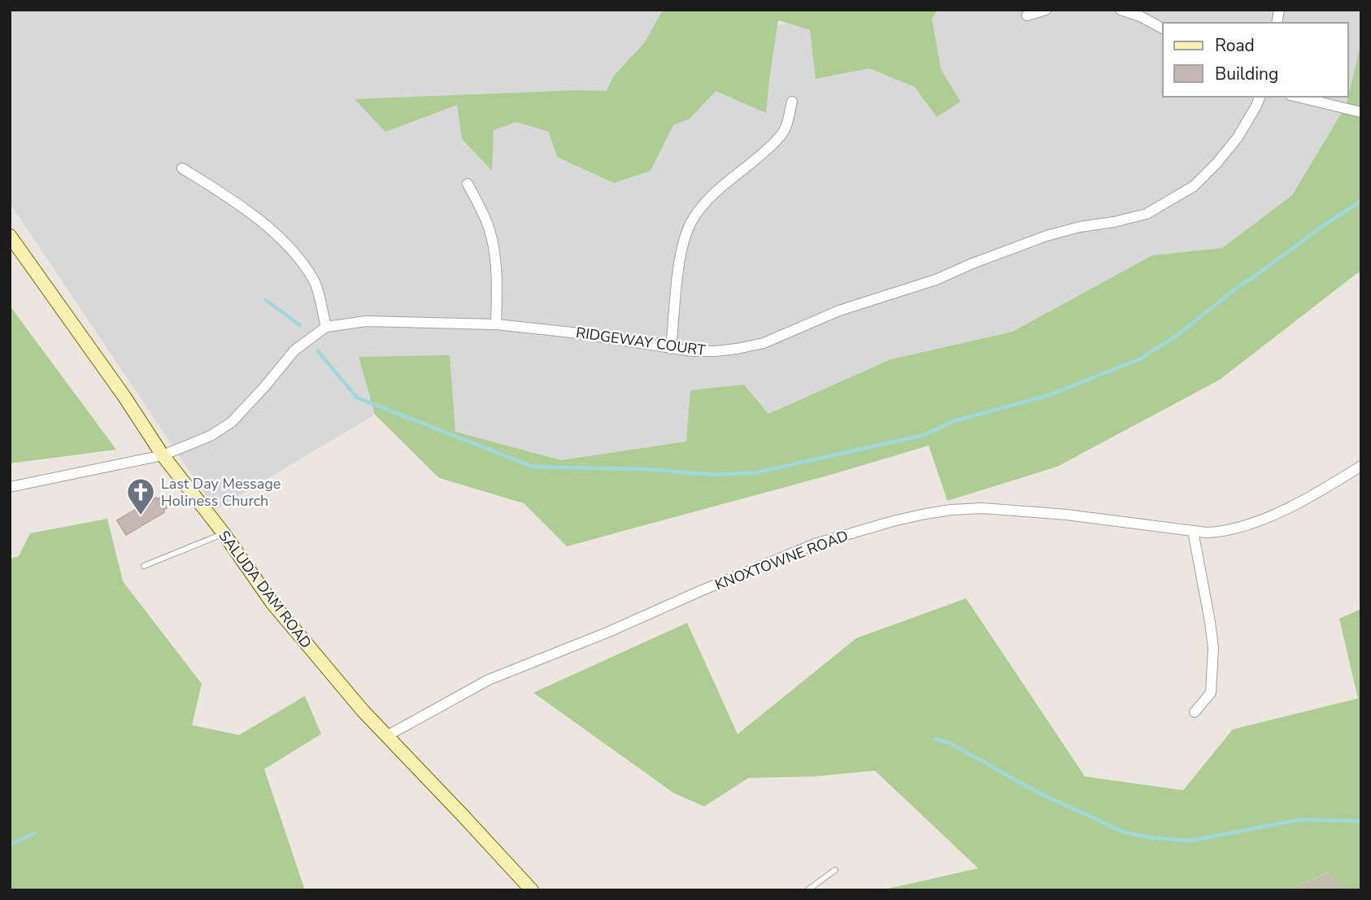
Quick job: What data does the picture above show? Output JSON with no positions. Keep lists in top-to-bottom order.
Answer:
{
  "streets": {
    "street": ["RIDGEWAY COURT", "KNOXTOWNE ROAD", "SALUDA DAM ROAD"]
  },
  "crossings": [
    ["RIDGEWAY COURT", "SALUDA DAM ROAD"],
    ["KNOXTOWNE ROAD", "SALUDA DAM ROAD"]
  ],
  "places": {
    "church": ["Last Day Message Holiness Church"]
  },
  "legend": ["Road", "Building"]
}
